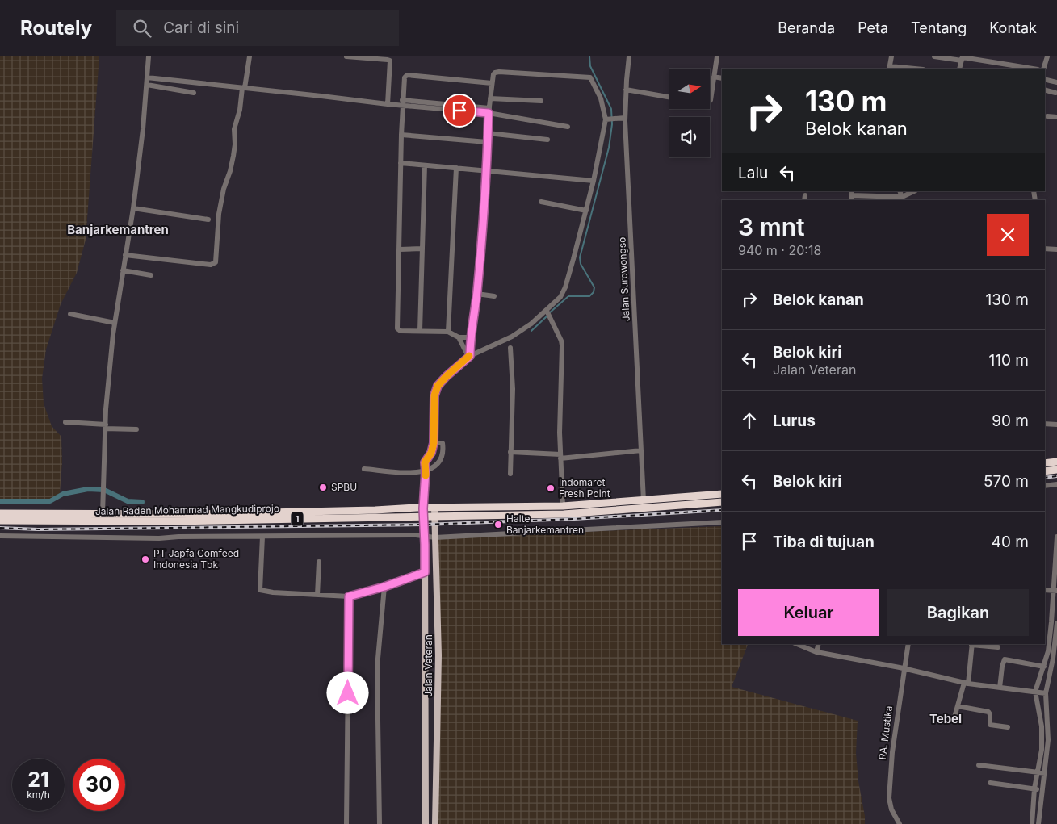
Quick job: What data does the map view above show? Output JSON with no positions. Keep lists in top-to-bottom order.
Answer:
{
  "streets": {
    "highway": ["Jalan Raden Mohammad Mangkudiprojo", "1"],
    "main road": ["Jalan Veteran"],
    "street": ["Jalan Surowongso", "RA. Mustika"]
  },
  "crossings": [
    ["Jalan Surowongso", "1"],
    ["Jalan Raden Mohammad Mangkudiprojo", "1"],
    ["Jalan Raden Mohammad Mangkudiprojo", "Jalan Veteran"],
    ["1", "Jalan Veteran"]
  ],
  "districts": ["Banjarkemantren", "Tebel"],
  "places": [
    "SPBU",
    "Indomaret Fresh Point",
    "Halte Banjarkemantren",
    "PT Japfa Comfeed Indonesia Tbk"
  ],
  "north": "right",
  "page": {
    "header": "Routely",
    "search": "Cari di sini",
    "nav": [
      "Beranda",
      "Peta",
      "Tentang",
      "Kontak"
    ],
    "turn": ["130 m", "Belok kanan"],
    "then": "Lalu",
    "heading": ["3 mnt", "940 m · 20:18"],
    "list": [
      {
        "name": "Belok kanan",
        "value": "130 m"
      },
      {
        "name": "Belok kiri",
        "note": "Jalan Veteran",
        "value": "110 m"
      },
      {
        "name": "Lurus",
        "value": "90 m"
      },
      {
        "name": "Belok kiri",
        "value": "570 m"
      },
      {
        "name": "Tiba di tujuan",
        "value": "40 m"
      }
    ],
    "buttons": ["Keluar", "Bagikan"],
    "speed": "21 km/h",
    "limit": "30"
  }
}
